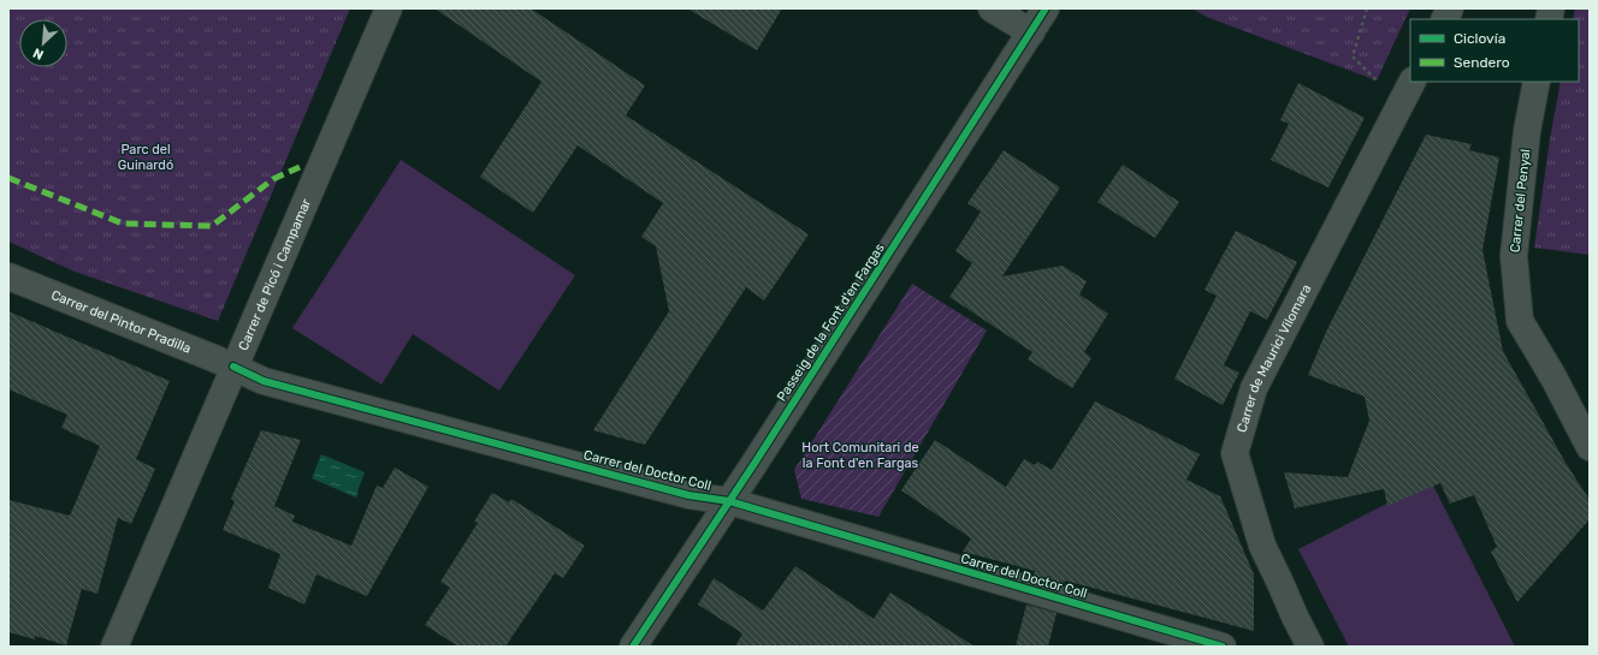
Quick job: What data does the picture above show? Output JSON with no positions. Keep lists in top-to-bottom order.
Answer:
{
  "streets": {
    "street": [
      "Carrer del Penyal",
      "Carrer de Picó i Campamar",
      "Carrer del Pintor Pradilla",
      "Passeig de la Font d'en Fargas",
      "Carrer de Maurici Vilomara",
      "Carrer del Doctor Coll"
    ]
  },
  "crossings": [
    ["Carrer de Picó i Campamar", "Carrer del Pintor Pradilla"],
    ["Carrer de Picó i Campamar", "Carrer del Doctor Coll"],
    ["Carrer del Pintor Pradilla", "Carrer del Doctor Coll"],
    ["Passeig de la Font d'en Fargas", "Carrer del Doctor Coll"]
  ],
  "parks": ["Parc del Guinardó", "Hort Comunitari de la Font d'en Fargas"],
  "legend": ["Ciclovía", "Sendero"],
  "north": "bottom left"
}
